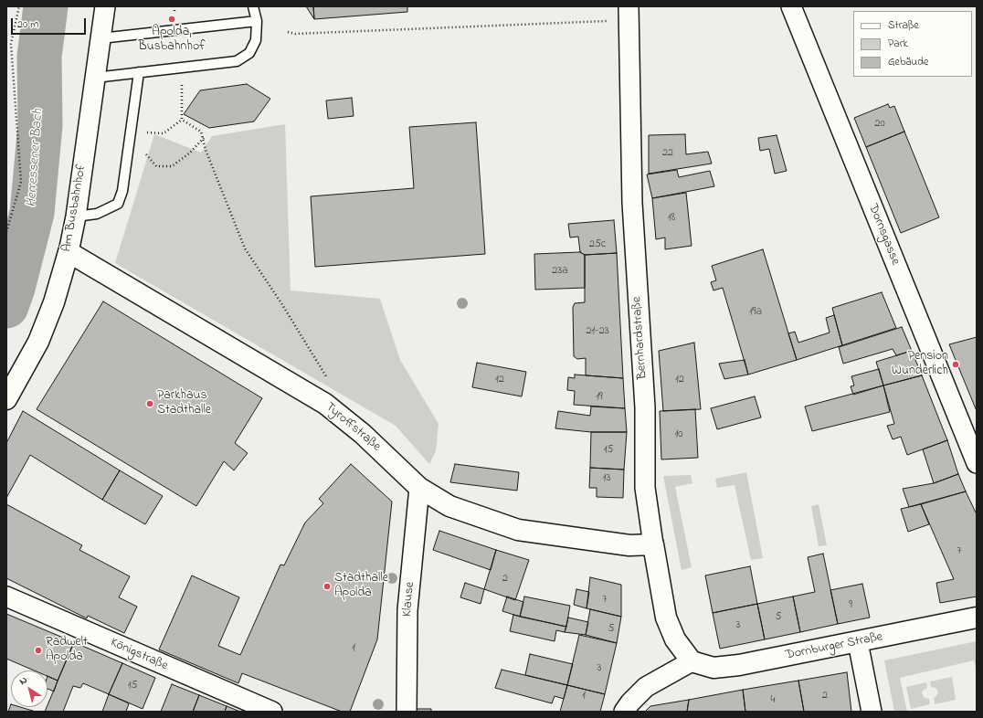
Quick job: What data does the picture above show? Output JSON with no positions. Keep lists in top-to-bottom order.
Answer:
{
  "streets": {
    "street": [
      "Am Busbahnhof",
      "Dornsgasse",
      "Bernhardstraße",
      "Tyroffstraße",
      "Klause",
      "Dornburger Straße",
      "Königstraße"
    ]
  },
  "crossings": [
    ["Am Busbahnhof", "Tyroffstraße"],
    ["Bernhardstraße", "Tyroffstraße"],
    ["Bernhardstraße", "Dornburger Straße"],
    ["Tyroffstraße", "Klause"]
  ],
  "water": ["Herressener Bach"],
  "places": [
    "Apolda, Busbahnhof",
    "Pension Wunderlich",
    "Parkhaus Stadthalle",
    "Stadthalle Apolda",
    "Radwelt Apolda"
  ],
  "house_numbers": [
    "20",
    "22",
    "18",
    "25c",
    "23a",
    "19a",
    "21-23",
    "12",
    "12",
    "19",
    "10",
    "15",
    "13",
    "7",
    "2",
    "7",
    "9",
    "5",
    "3",
    "5",
    "1",
    "3",
    "15",
    "1",
    "2",
    "4"
  ],
  "legend": ["Straße", "Park", "Gebäude"],
  "scale_bar": "20 m",
  "north": "top left"
}
